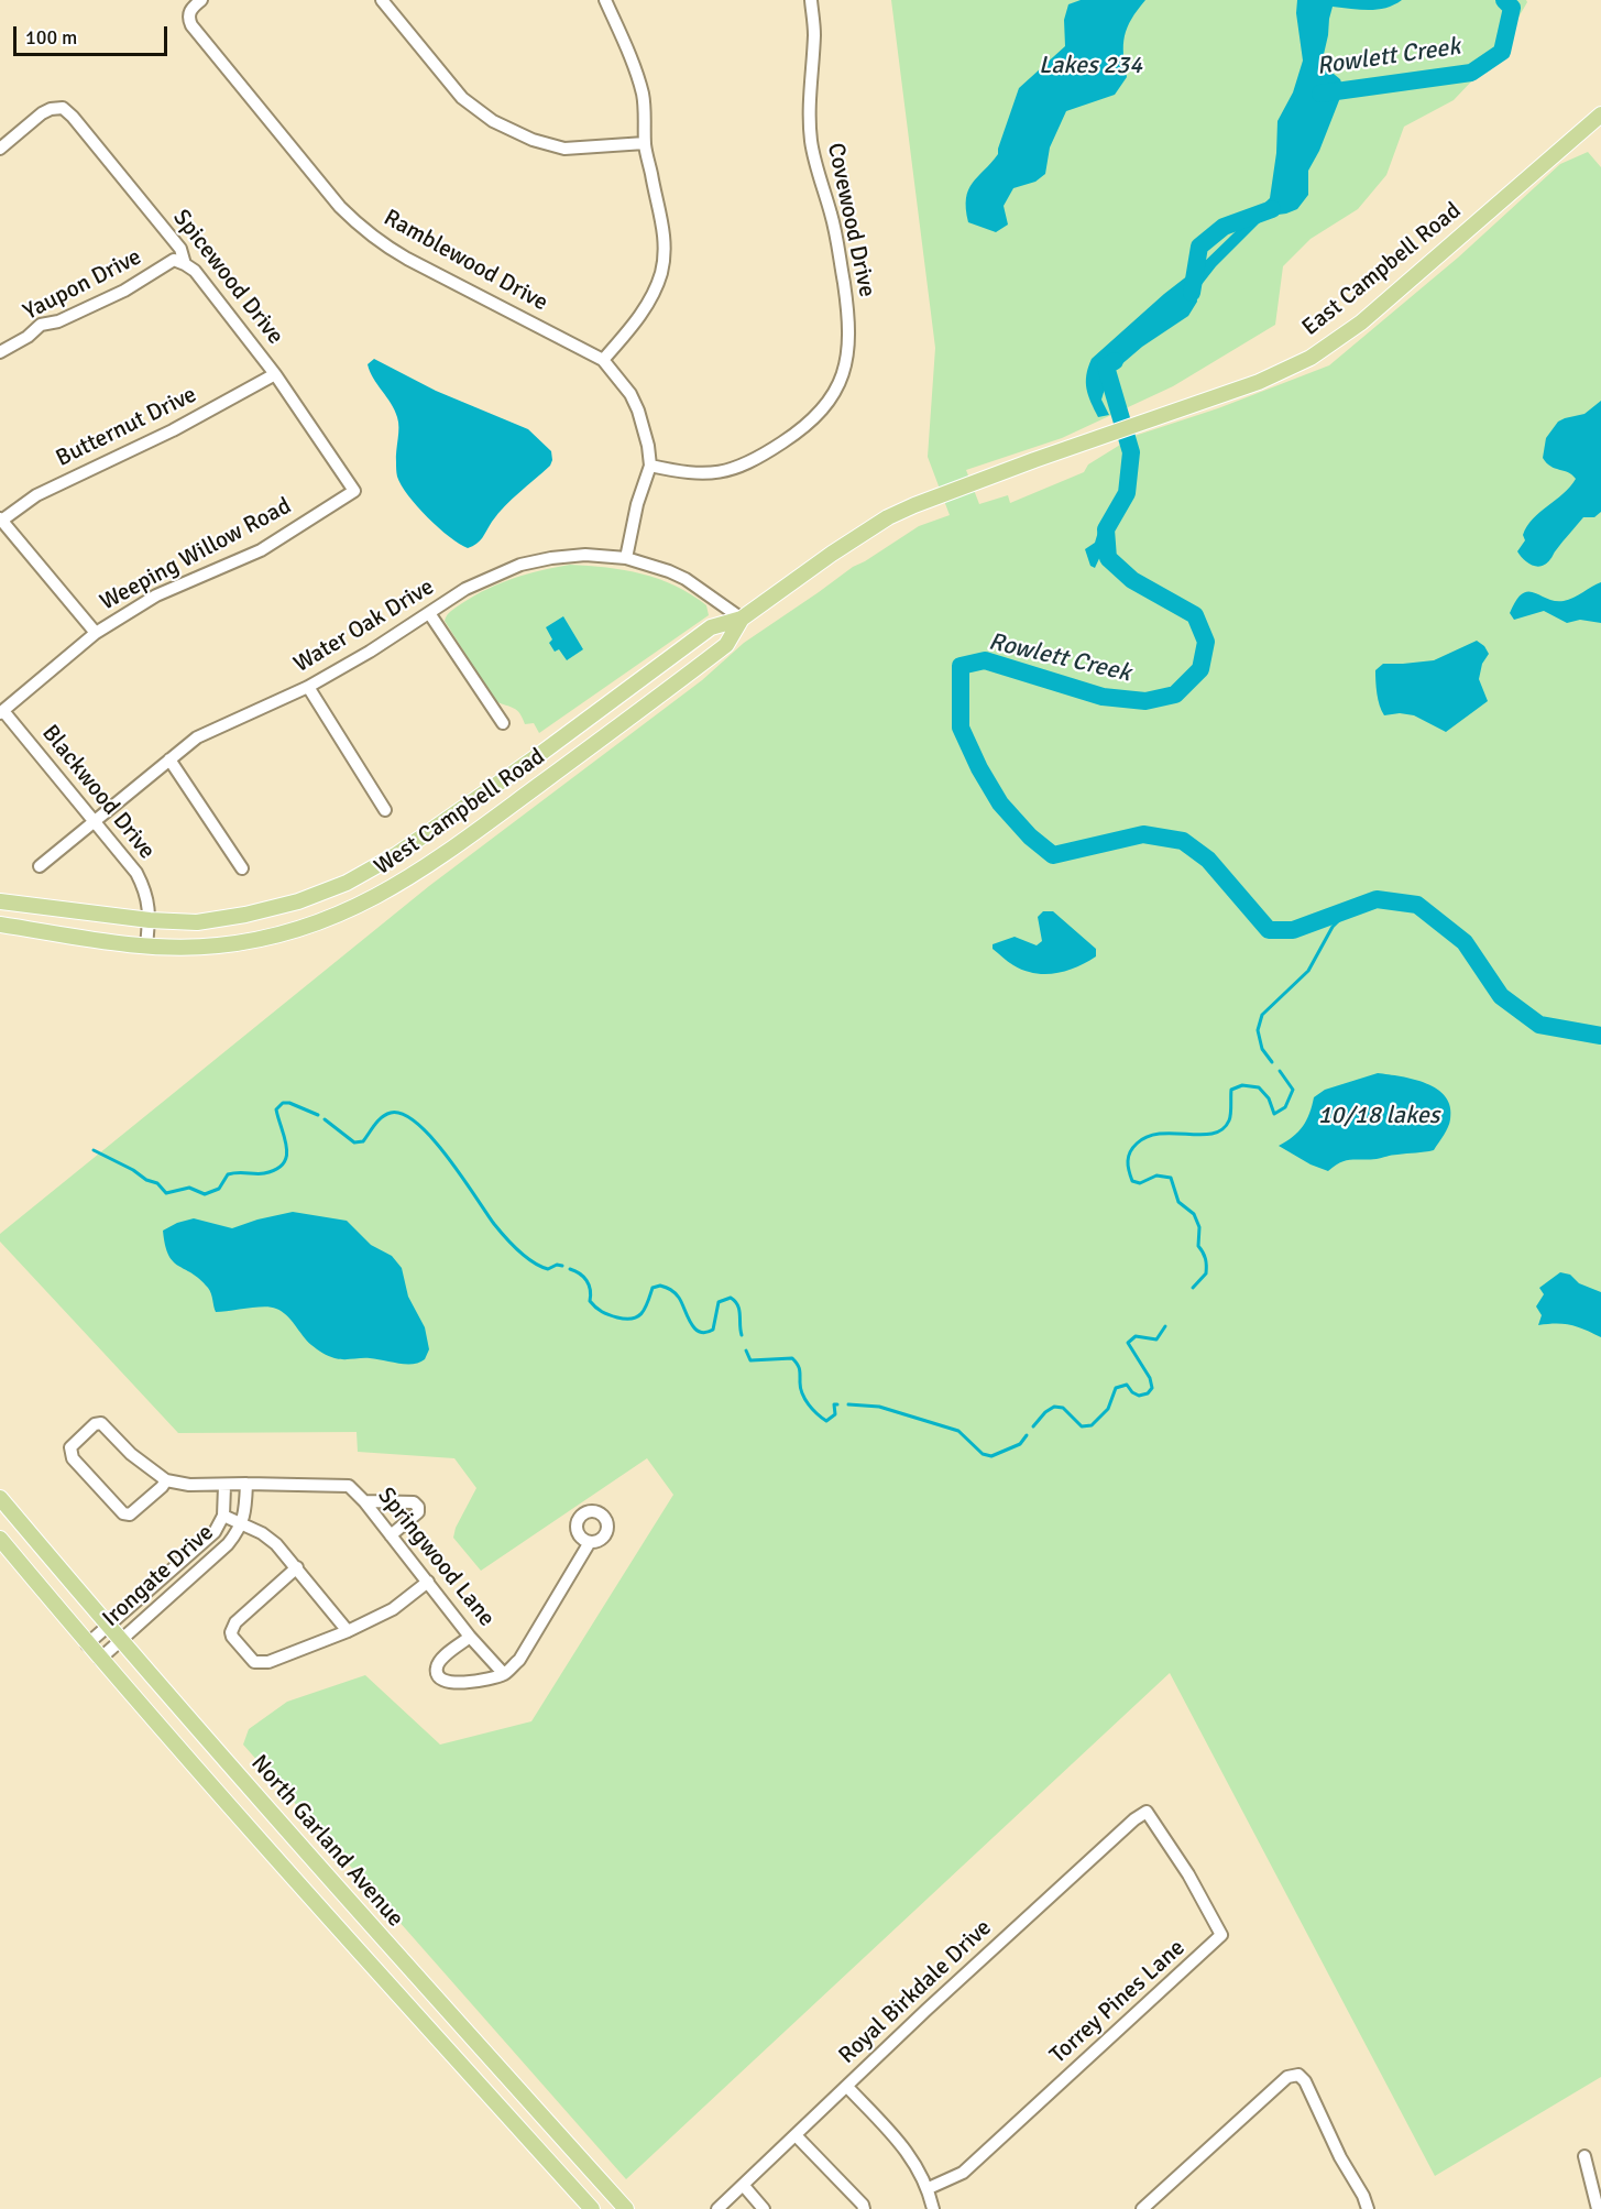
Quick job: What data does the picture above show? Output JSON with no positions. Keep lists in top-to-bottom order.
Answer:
{
  "streets": {
    "main road": ["East Campbell Road", "West Campbell Road", "North Garland Avenue"],
    "street": [
      "Covewood Drive",
      "Ramblewood Drive",
      "Spicewood Drive",
      "Yaupon Drive",
      "Butternut Drive",
      "Weeping Willow Road",
      "Water Oak Drive",
      "Blackwood Drive",
      "Springwood Lane",
      "Irongate Drive",
      "Royal Birkdale Drive",
      "Torrey Pines Lane"
    ]
  },
  "crossings": [
    ["Covewood Drive", "Ramblewood Drive"],
    ["Ramblewood Drive", "Water Oak Drive"],
    ["East Campbell Road", "West Campbell Road"],
    ["Spicewood Drive", "Yaupon Drive"],
    ["Spicewood Drive", "Butternut Drive"],
    ["Spicewood Drive", "Weeping Willow Road"],
    ["Weeping Willow Road", "Blackwood Drive"],
    ["Water Oak Drive", "Blackwood Drive"],
    ["Water Oak Drive", "West Campbell Road"],
    ["Blackwood Drive", "West Campbell Road"],
    ["Springwood Lane", "Irongate Drive"],
    ["Irongate Drive", "North Garland Avenue"],
    ["Royal Birkdale Drive", "Torrey Pines Lane"]
  ],
  "water": ["Rowlett Creek", "Lakes 234", "10/18 lakes"],
  "scale_bar": "100 m"
}
